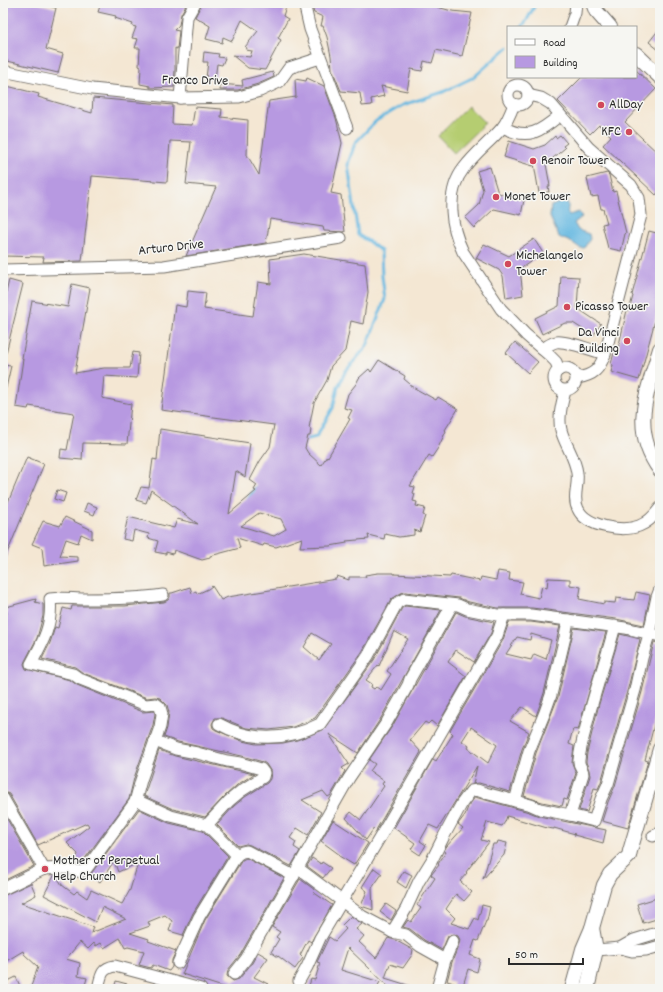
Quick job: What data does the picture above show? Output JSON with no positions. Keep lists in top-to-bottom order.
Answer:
{
  "streets": {
    "street": ["Franco Drive", "Arturo Drive"]
  },
  "places": [
    "AllDay",
    "KFC",
    "Renoir Tower",
    "Monet Tower",
    "Michelangelo Tower",
    "Picasso Tower",
    "Da Vinci Building",
    "Mother of Perpetual Help Church"
  ],
  "legend": ["Road", "Building"],
  "scale_bar": "50 m"
}
